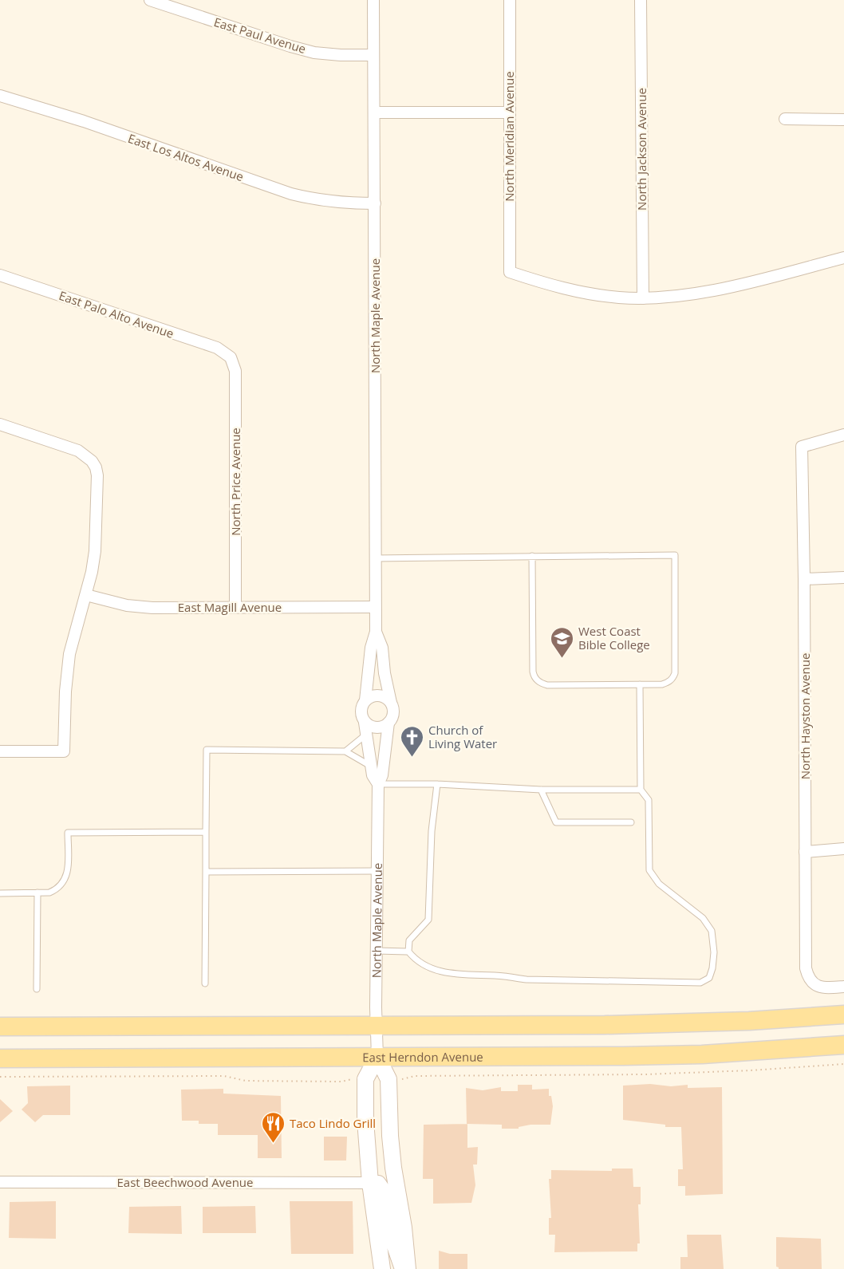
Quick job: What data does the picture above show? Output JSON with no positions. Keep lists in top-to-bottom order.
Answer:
{
  "streets": {
    "main road": ["East Herndon Avenue"],
    "street": [
      "East Paul Avenue",
      "North Meridian Avenue",
      "North Jackson Avenue",
      "East Los Altos Avenue",
      "East Palo Alto Avenue",
      "North Maple Avenue",
      "North Price Avenue",
      "East Magill Avenue",
      "North Hayston Avenue",
      "East Beechwood Avenue"
    ]
  },
  "crossings": [
    ["East Paul Avenue", "North Maple Avenue"],
    ["North Meridian Avenue", "North Jackson Avenue"],
    ["East Los Altos Avenue", "North Maple Avenue"],
    ["East Palo Alto Avenue", "North Price Avenue"],
    ["North Maple Avenue", "East Magill Avenue"],
    ["North Maple Avenue", "East Herndon Avenue"],
    ["North Maple Avenue", "East Beechwood Avenue"],
    ["North Price Avenue", "East Magill Avenue"]
  ],
  "places": {
    "school or university": ["West Coast Bible College"],
    "church": ["Church of Living Water"],
    "restaurant": ["Taco Lindo Grill"]
  }
}
